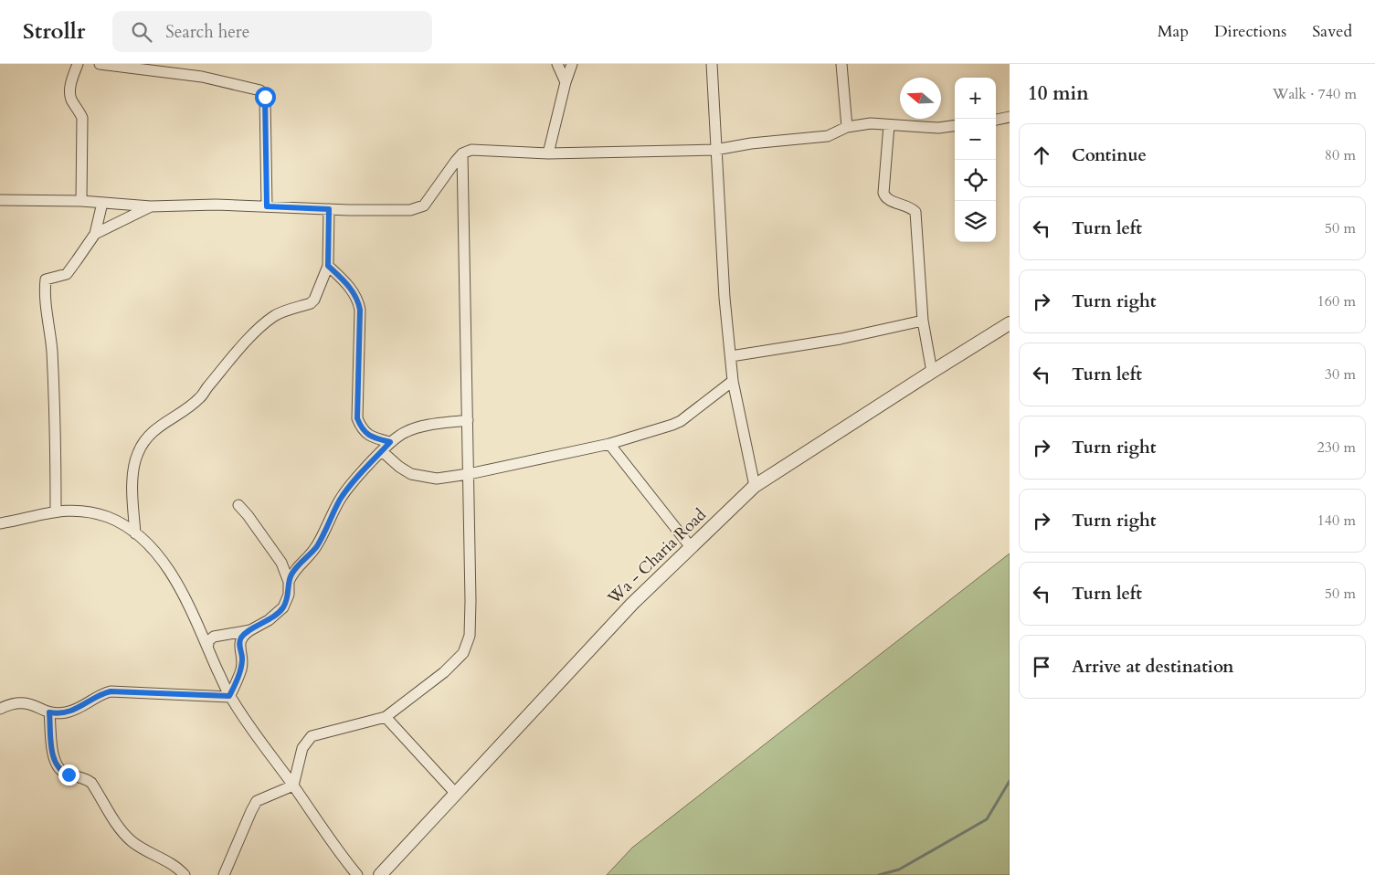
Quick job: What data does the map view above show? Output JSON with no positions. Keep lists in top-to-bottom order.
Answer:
{
  "streets": {
    "street": ["Wa - Charia Road"]
  },
  "north": "left",
  "page": {
    "header": "Strollr",
    "search": "Search here",
    "nav": ["Map", "Directions", "Saved"],
    "heading": ["10 min", "Walk · 740 m"],
    "map_buttons": ["+", "−"],
    "list": [
      ["Continue", "80 m"],
      ["Turn left", "50 m"],
      ["Turn right", "160 m"],
      ["Turn left", "30 m"],
      ["Turn right", "230 m"],
      ["Turn right", "140 m"],
      ["Turn left", "50 m"],
      "Arrive at destination"
    ]
  }
}
